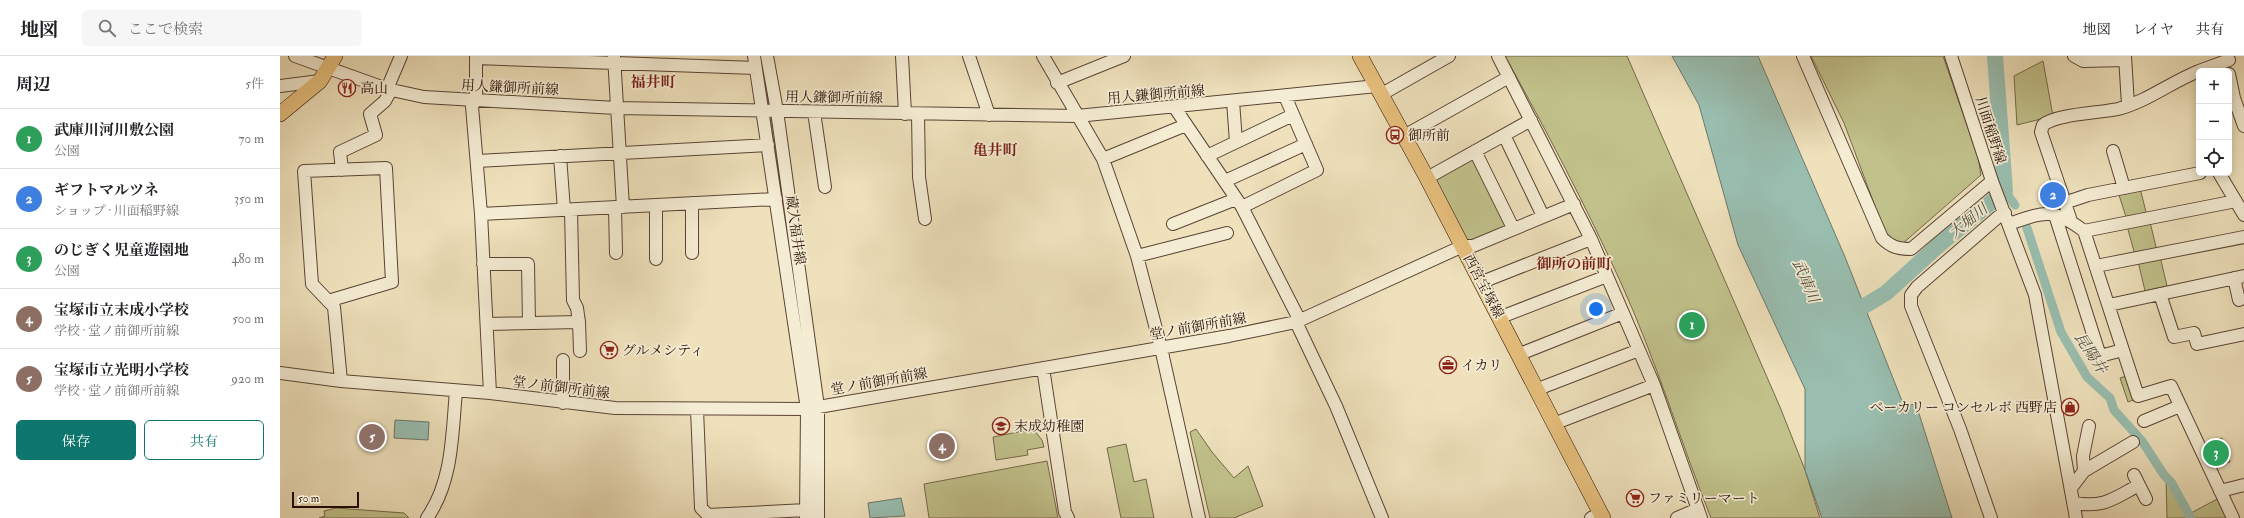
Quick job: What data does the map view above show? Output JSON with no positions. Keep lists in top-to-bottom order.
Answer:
{
  "streets": {
    "main road": ["西宮宝塚線"],
    "street": [
      "用人鎌御所前線",
      "川面稲野線",
      "蔵人福井線",
      "堂ノ前御所前線"
    ]
  },
  "crossings": [
    ["用人鎌御所前線", "蔵人福井線"],
    ["用人鎌御所前線", "西宮宝塚線"],
    ["蔵人福井線", "堂ノ前御所前線"],
    ["西宮宝塚線", "堂ノ前御所前線"]
  ],
  "districts": ["福井町", "亀井町", "御所の前町"],
  "water": ["大堀川", "武庫川", "昆陽井"],
  "places": {
    "restaurant": ["高山"],
    "bus stop": ["御所前"],
    "supermarket": ["グルメシティ", "ファミリーマート"],
    "office": ["イカリ"],
    "shop": ["ベーカリー コンセルボ 西野店"],
    "school or university": ["末成幼稚園"]
  },
  "scale_bar": "50 m",
  "page": {
    "header": "地図",
    "search": "ここで検索",
    "nav": ["地図", "レイヤ", "共有"],
    "heading": ["周辺", "5件"],
    "map_buttons": ["+", "−"],
    "list": [
      {
        "mark": "1",
        "name": "武庫川河川敷公園",
        "note": "公園",
        "value": "70 m"
      },
      {
        "mark": "2",
        "name": "ギフトマルツネ",
        "note": "ショップ · 川面稲野線",
        "value": "350 m"
      },
      {
        "mark": "3",
        "name": "のじぎく児童遊園地",
        "note": "公園",
        "value": "480 m"
      },
      {
        "mark": "4",
        "name": "宝塚市立末成小学校",
        "note": "学校 · 堂ノ前御所前線",
        "value": "500 m"
      },
      {
        "mark": "5",
        "name": "宝塚市立光明小学校",
        "note": "学校 · 堂ノ前御所前線",
        "value": "920 m"
      }
    ],
    "pins": [
      "2",
      "1",
      "5",
      "4",
      "3"
    ],
    "buttons": ["保存", "共有"],
    "scale": "50 m"
  }
}
